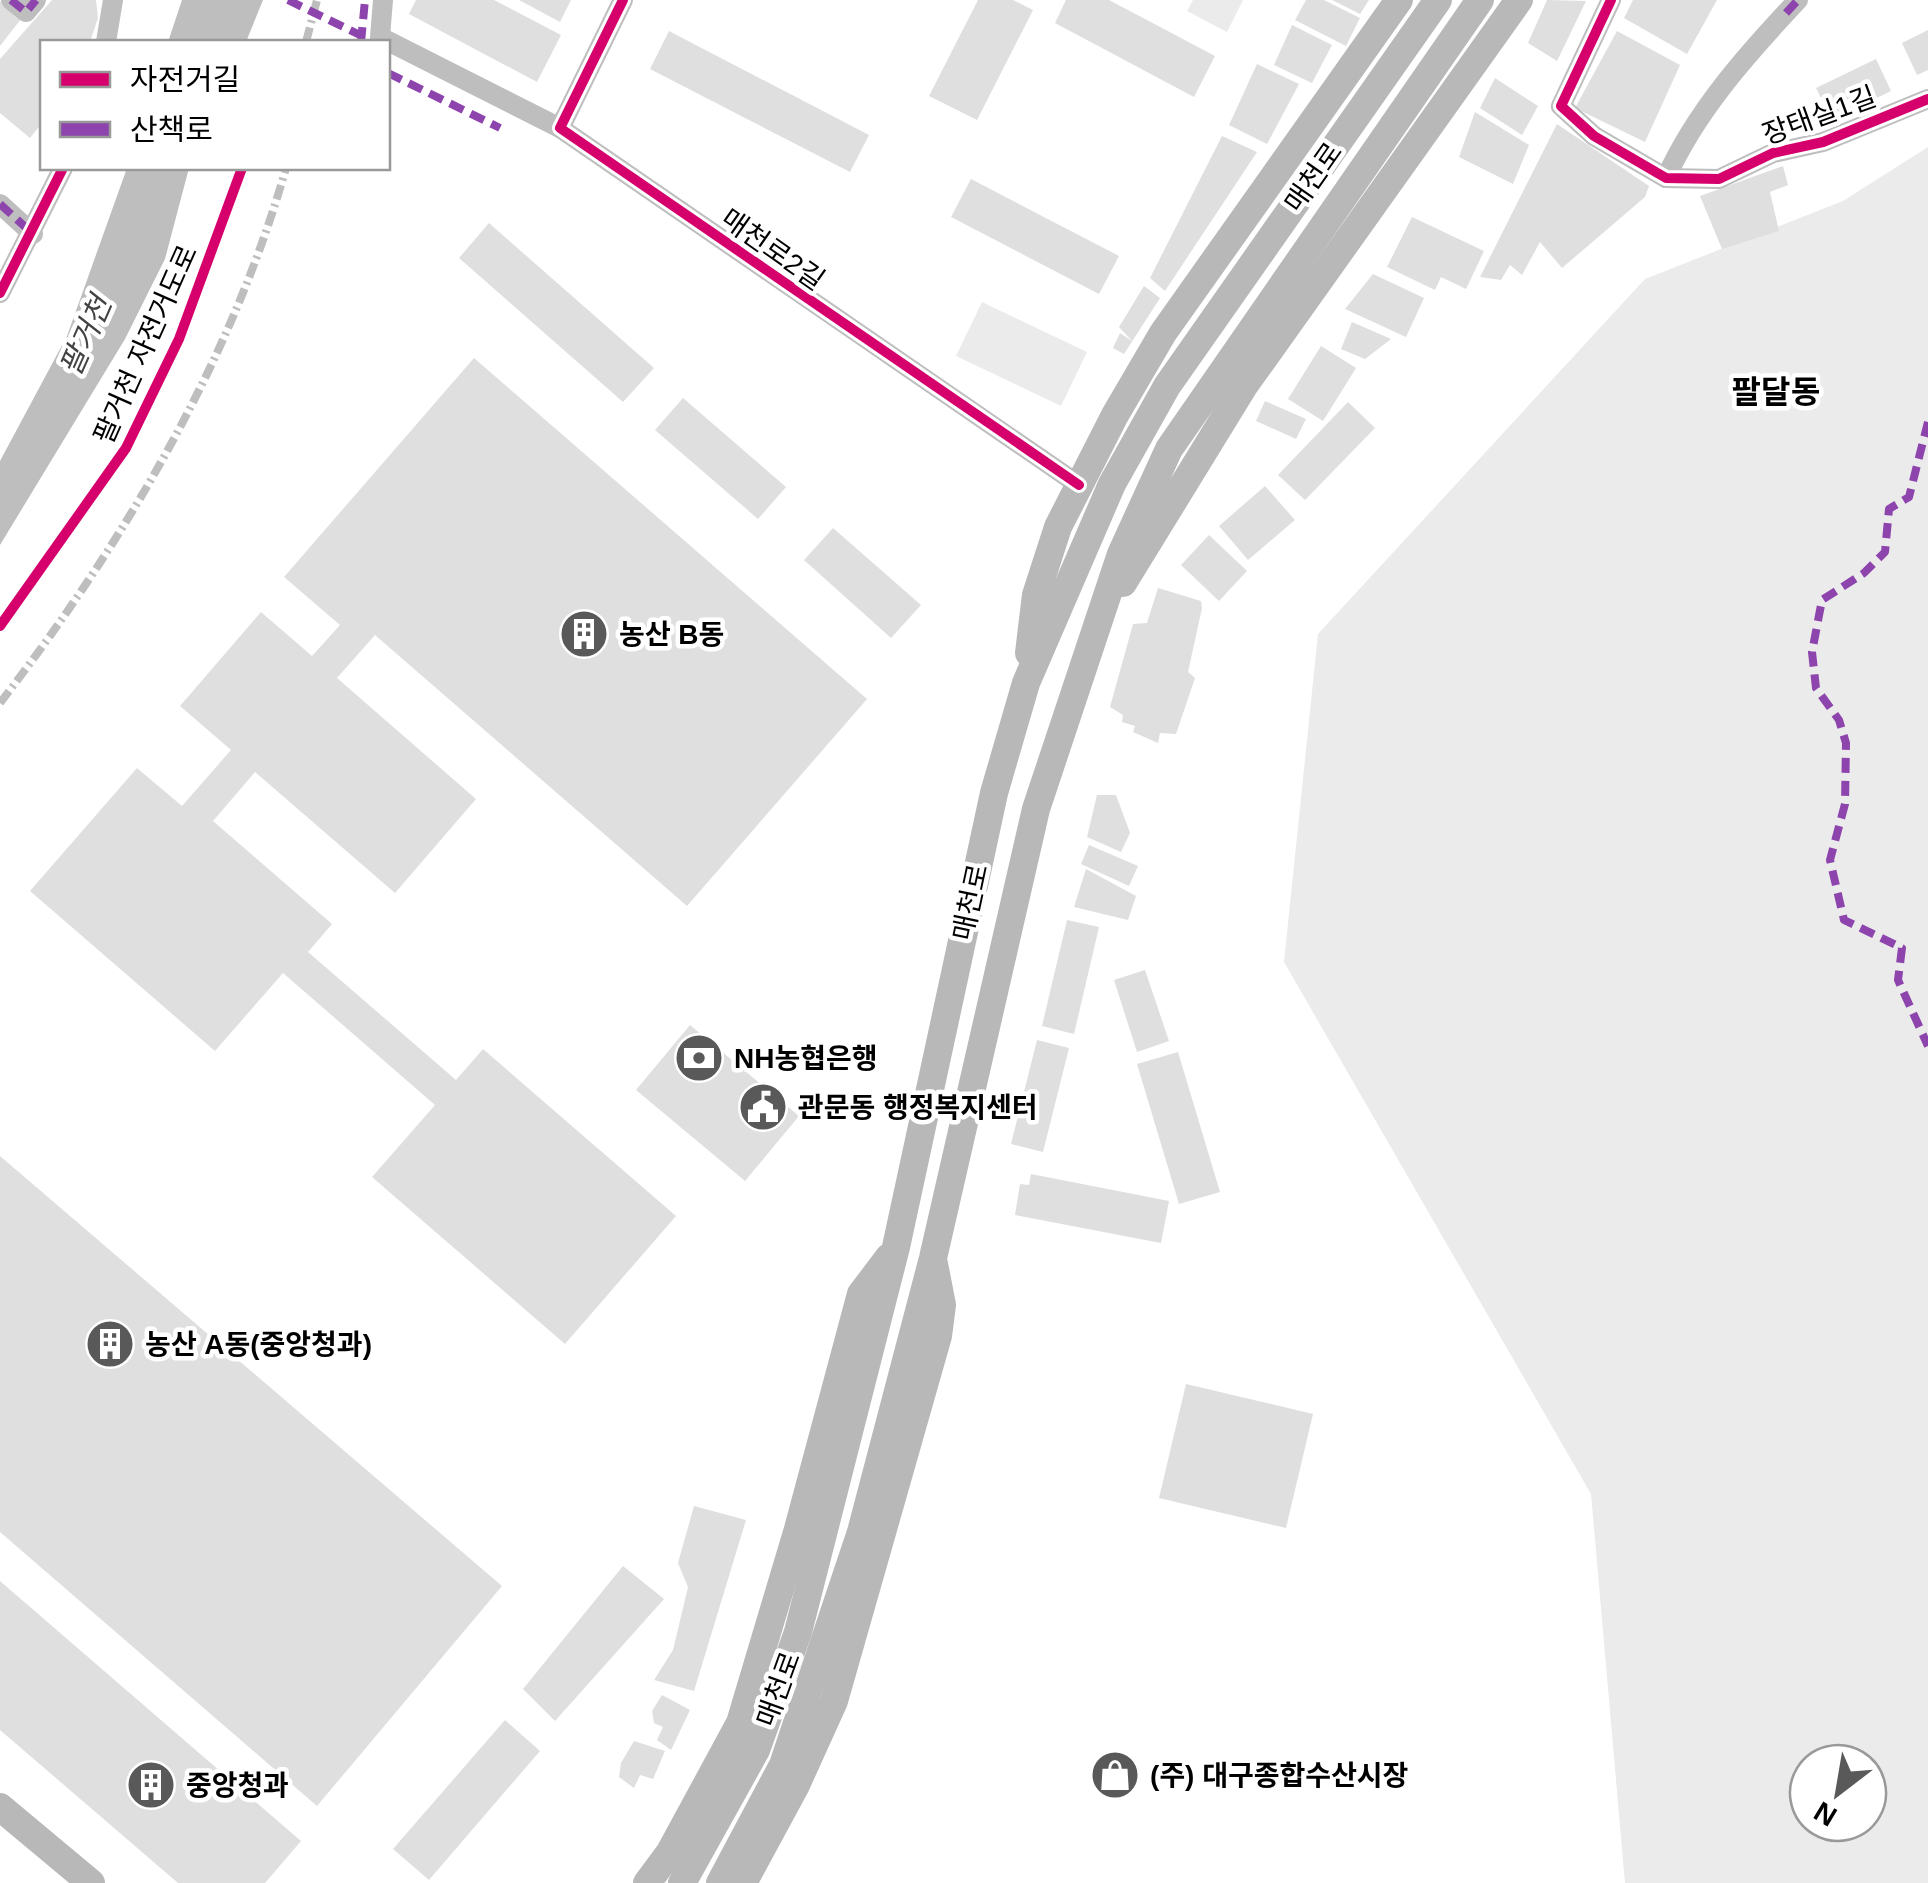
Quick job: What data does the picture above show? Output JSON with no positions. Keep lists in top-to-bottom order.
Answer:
{
  "streets": {
    "main road": ["매천로"],
    "street": ["장태실1길", "매천로2길"],
    "cycle path": ["팔거천 자전거도로"]
  },
  "districts": ["팔달동"],
  "water": ["팔거천"],
  "places": {
    "building": ["농산 B동", "농산 A동(중앙청과)", "중앙청과"],
    "bank": ["NH농협은행"],
    "public building": ["관문동 행정복지센터"],
    "shop": ["(주) 대구종합수산시장"]
  },
  "legend": ["자전거길", "산책로"],
  "north": "bottom left"
}
